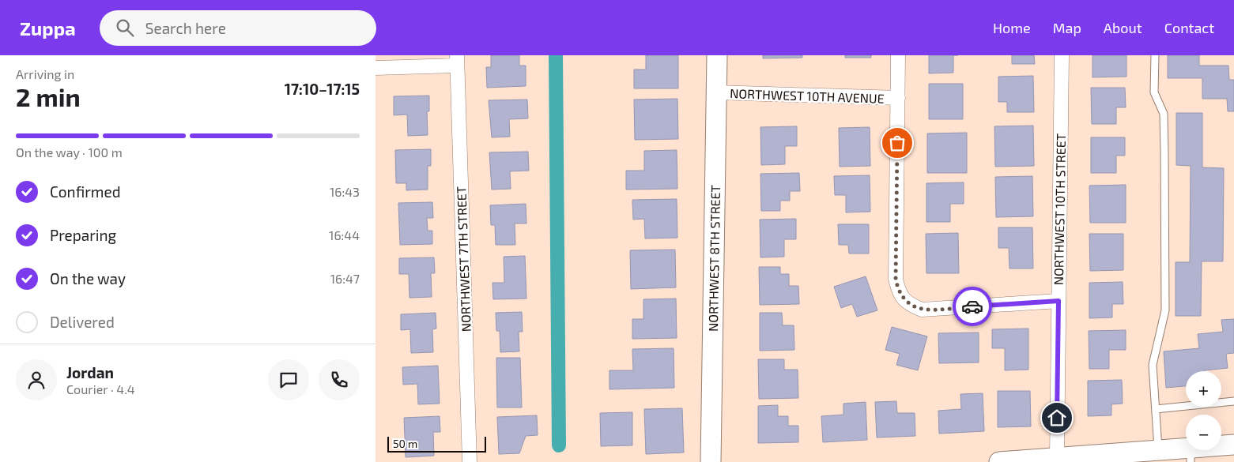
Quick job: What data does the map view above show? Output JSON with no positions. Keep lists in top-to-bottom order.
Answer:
{
  "streets": {
    "street": [
      "NORTHWEST 10TH AVENUE",
      "NORTHWEST 10TH STREET",
      "NORTHWEST 8TH STREET",
      "NORTHWEST 7TH STREET"
    ]
  },
  "crossings": [
    ["NORTHWEST 10TH AVENUE", "NORTHWEST 8TH STREET"]
  ],
  "scale_bar": "50 m",
  "page": {
    "header": "Zuppa",
    "search": "Search here",
    "nav": [
      "Home",
      "Map",
      "About",
      "Contact"
    ],
    "heading": ["2 min", "Arriving in", "17:10–17:15"],
    "panel": ["Jordan", "Courier · 4.4"],
    "bar": "On the way · 100 m",
    "list": [
      ["Confirmed", "16:43"],
      ["Preparing", "16:44"],
      ["On the way", "16:47"],
      "Delivered"
    ],
    "map_buttons": ["+", "−"],
    "scale": "50 m"
  }
}
